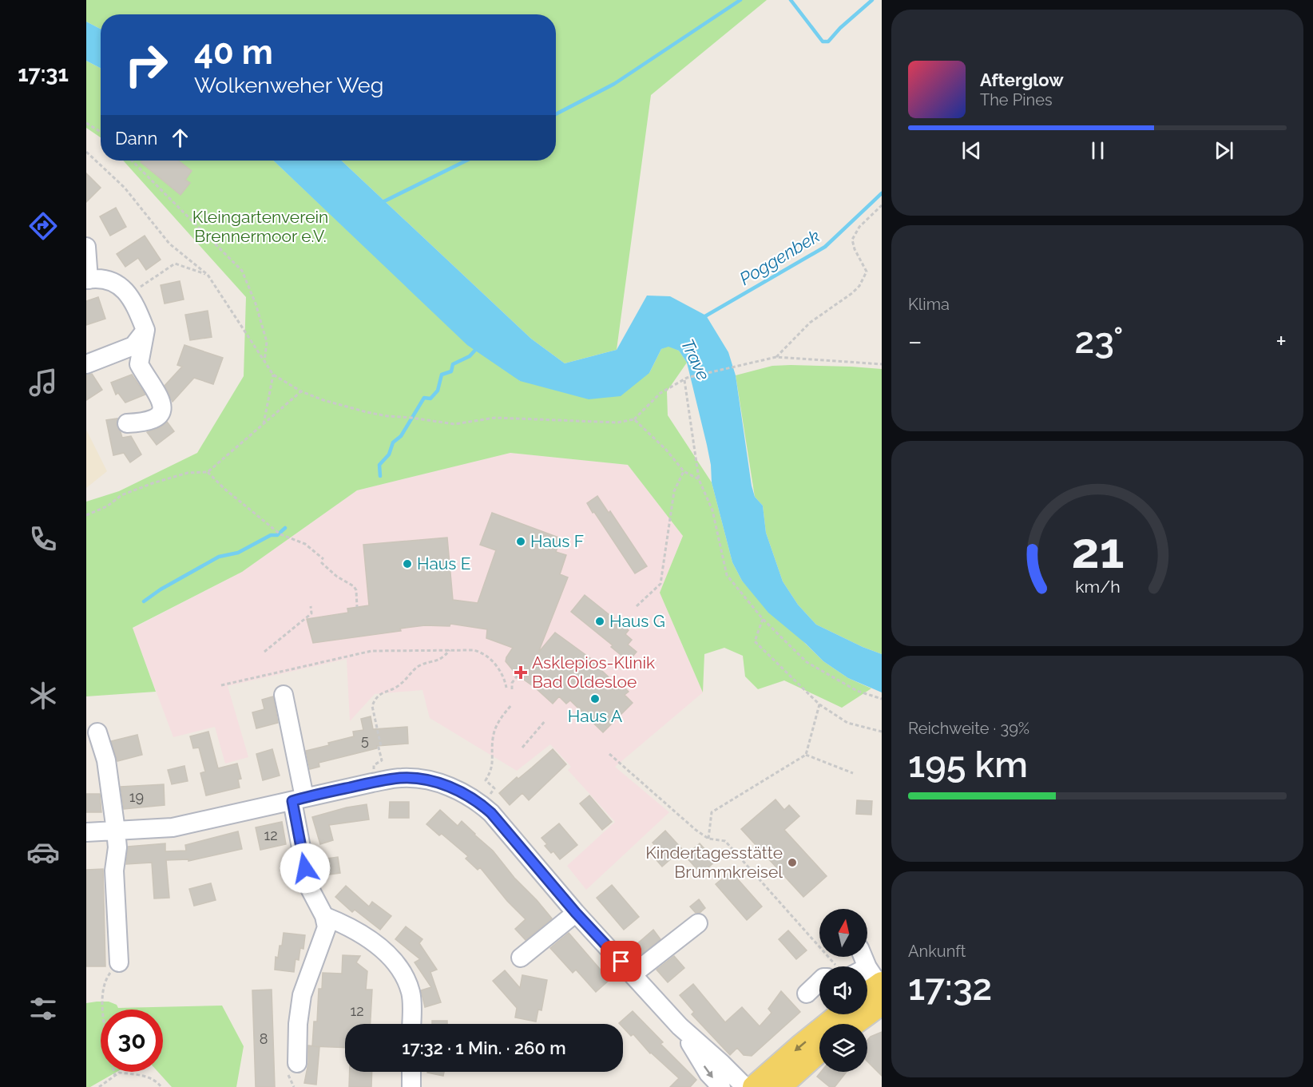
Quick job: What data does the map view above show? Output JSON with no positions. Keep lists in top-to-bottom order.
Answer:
{
  "water": ["Poggenbek", "Trave"],
  "parks": ["Kleingartenverein Brennermoor e.V."],
  "places": {
    "other": [
      "Haus F",
      "Haus E",
      "Haus G",
      "Haus A",
      "Kindertagesstätte Brummkreisel"
    ],
    "health": ["Asklepios-Klinik Bad Oldesloe"]
  },
  "house_numbers": [
    "5",
    "19",
    "12",
    "12",
    "8"
  ],
  "north": "top",
  "page": {
    "tabs": "17:31",
    "turn": ["40 m", "Wolkenweher Weg"],
    "song": ["Afterglow", "The Pines"],
    "then": "Dann",
    "tile": [
      "Klima",
      ["Reichweite · 39%", "195 km"],
      ["Ankunft", "17:32"]
    ],
    "heat": ["−", "23°", "+"],
    "limit": "30",
    "trip": "17:32 · 1 Min. · 260 m",
    "gauge": ["21", "km/h"]
  }
}
